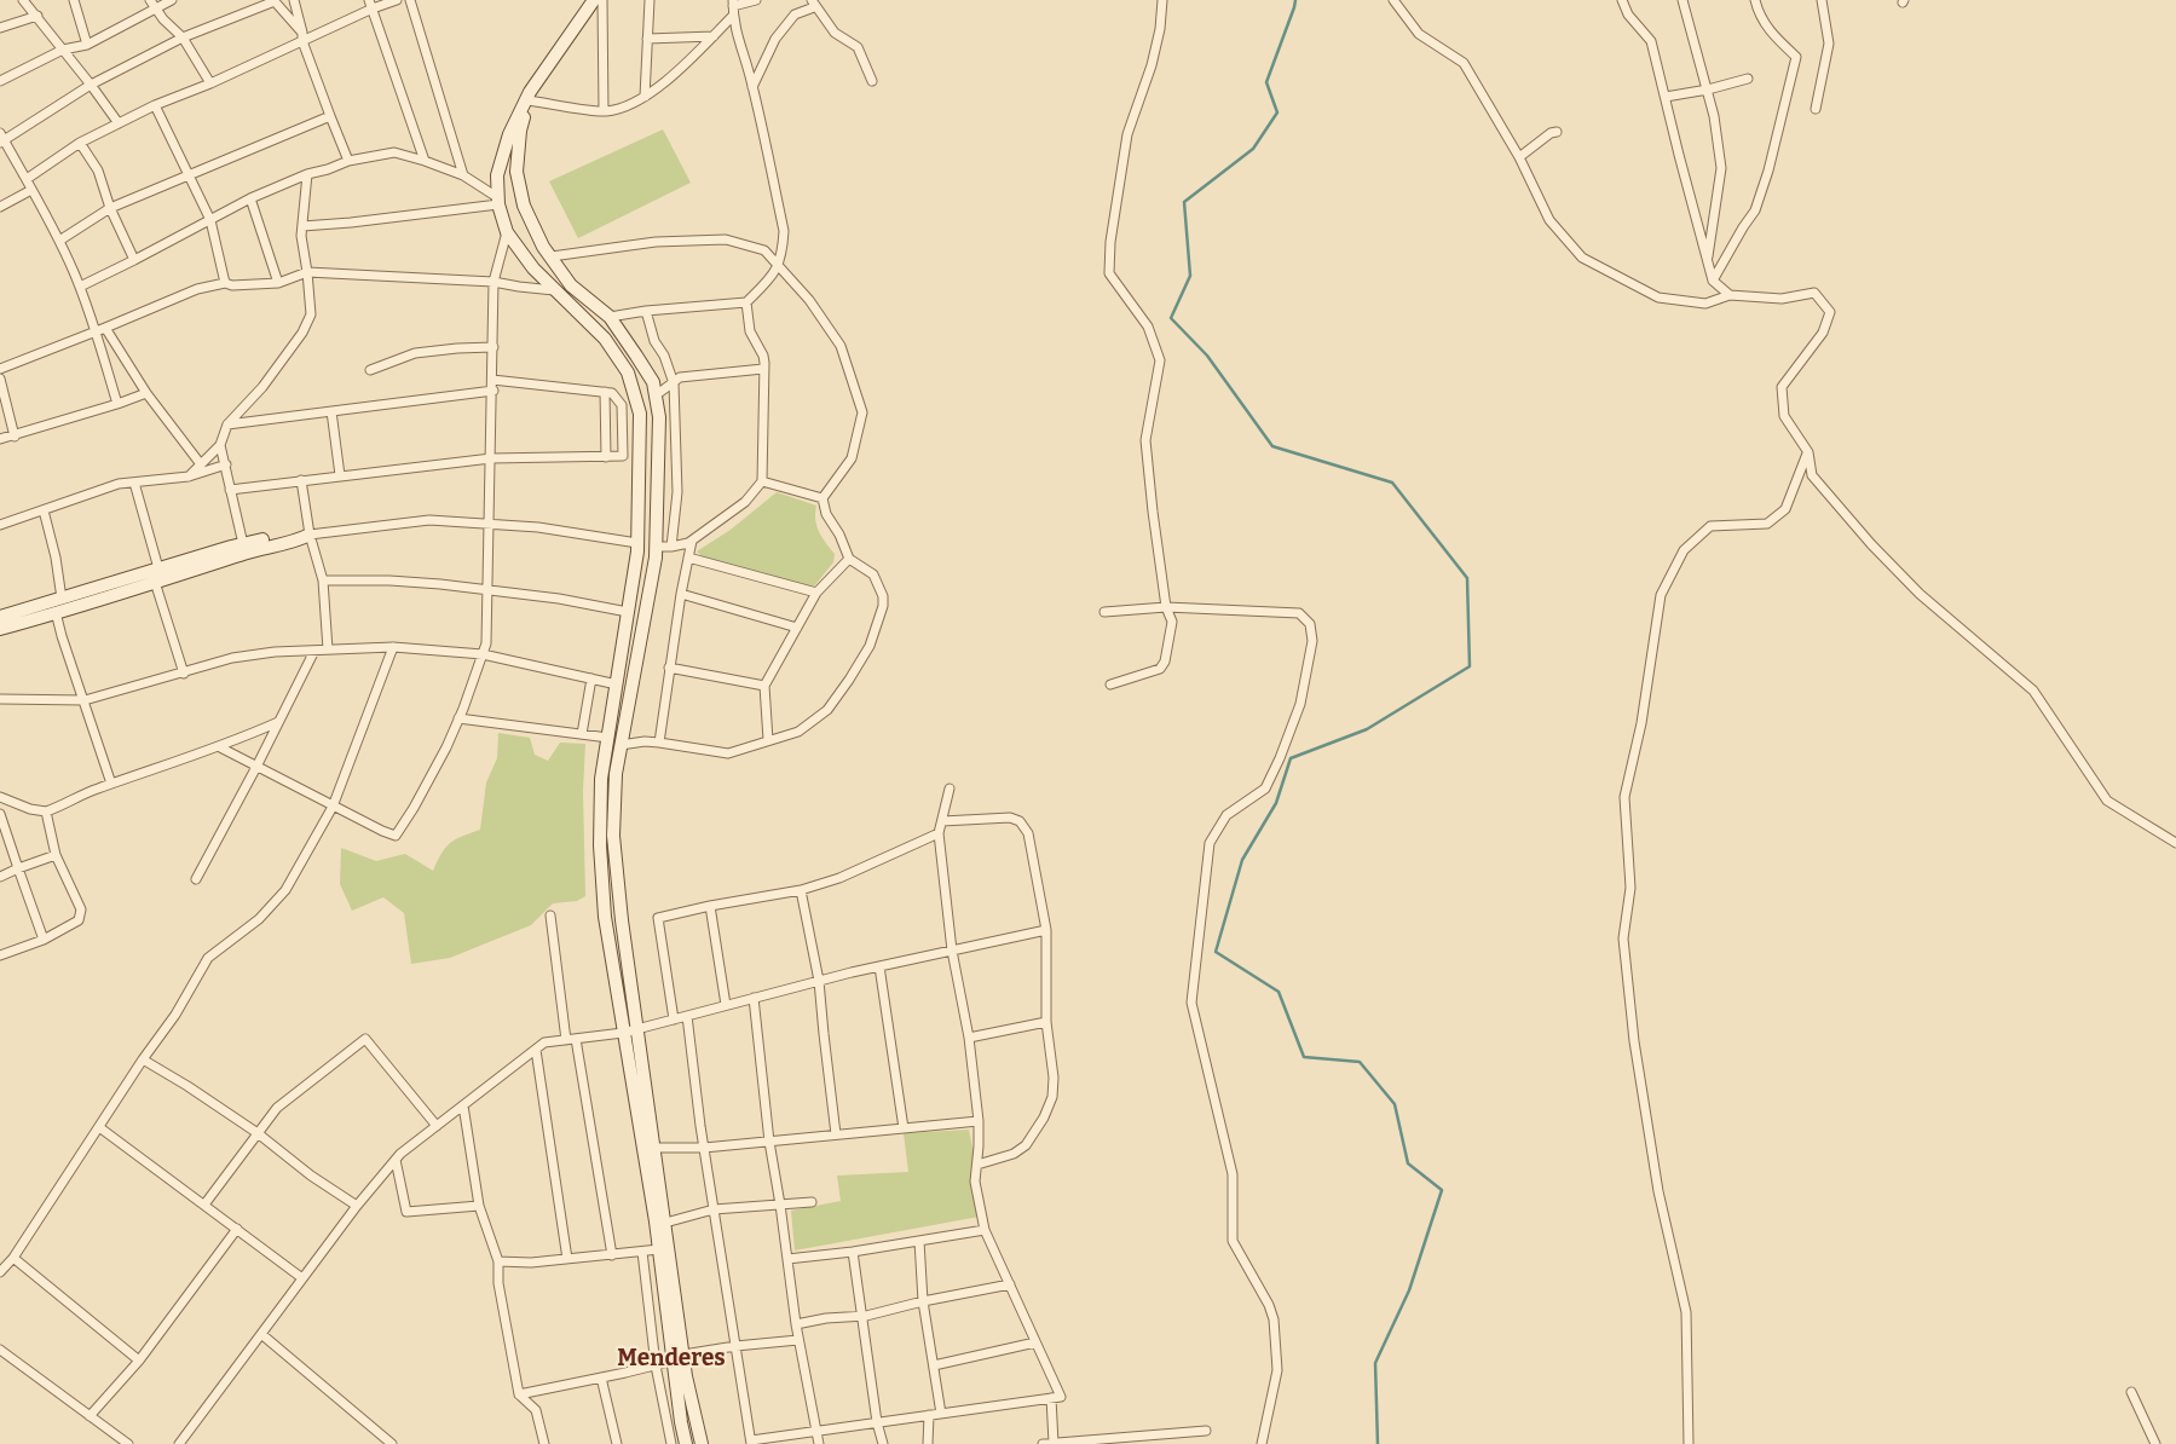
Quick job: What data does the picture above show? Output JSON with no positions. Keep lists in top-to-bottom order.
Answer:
{
  "districts": ["Menderes"]
}
